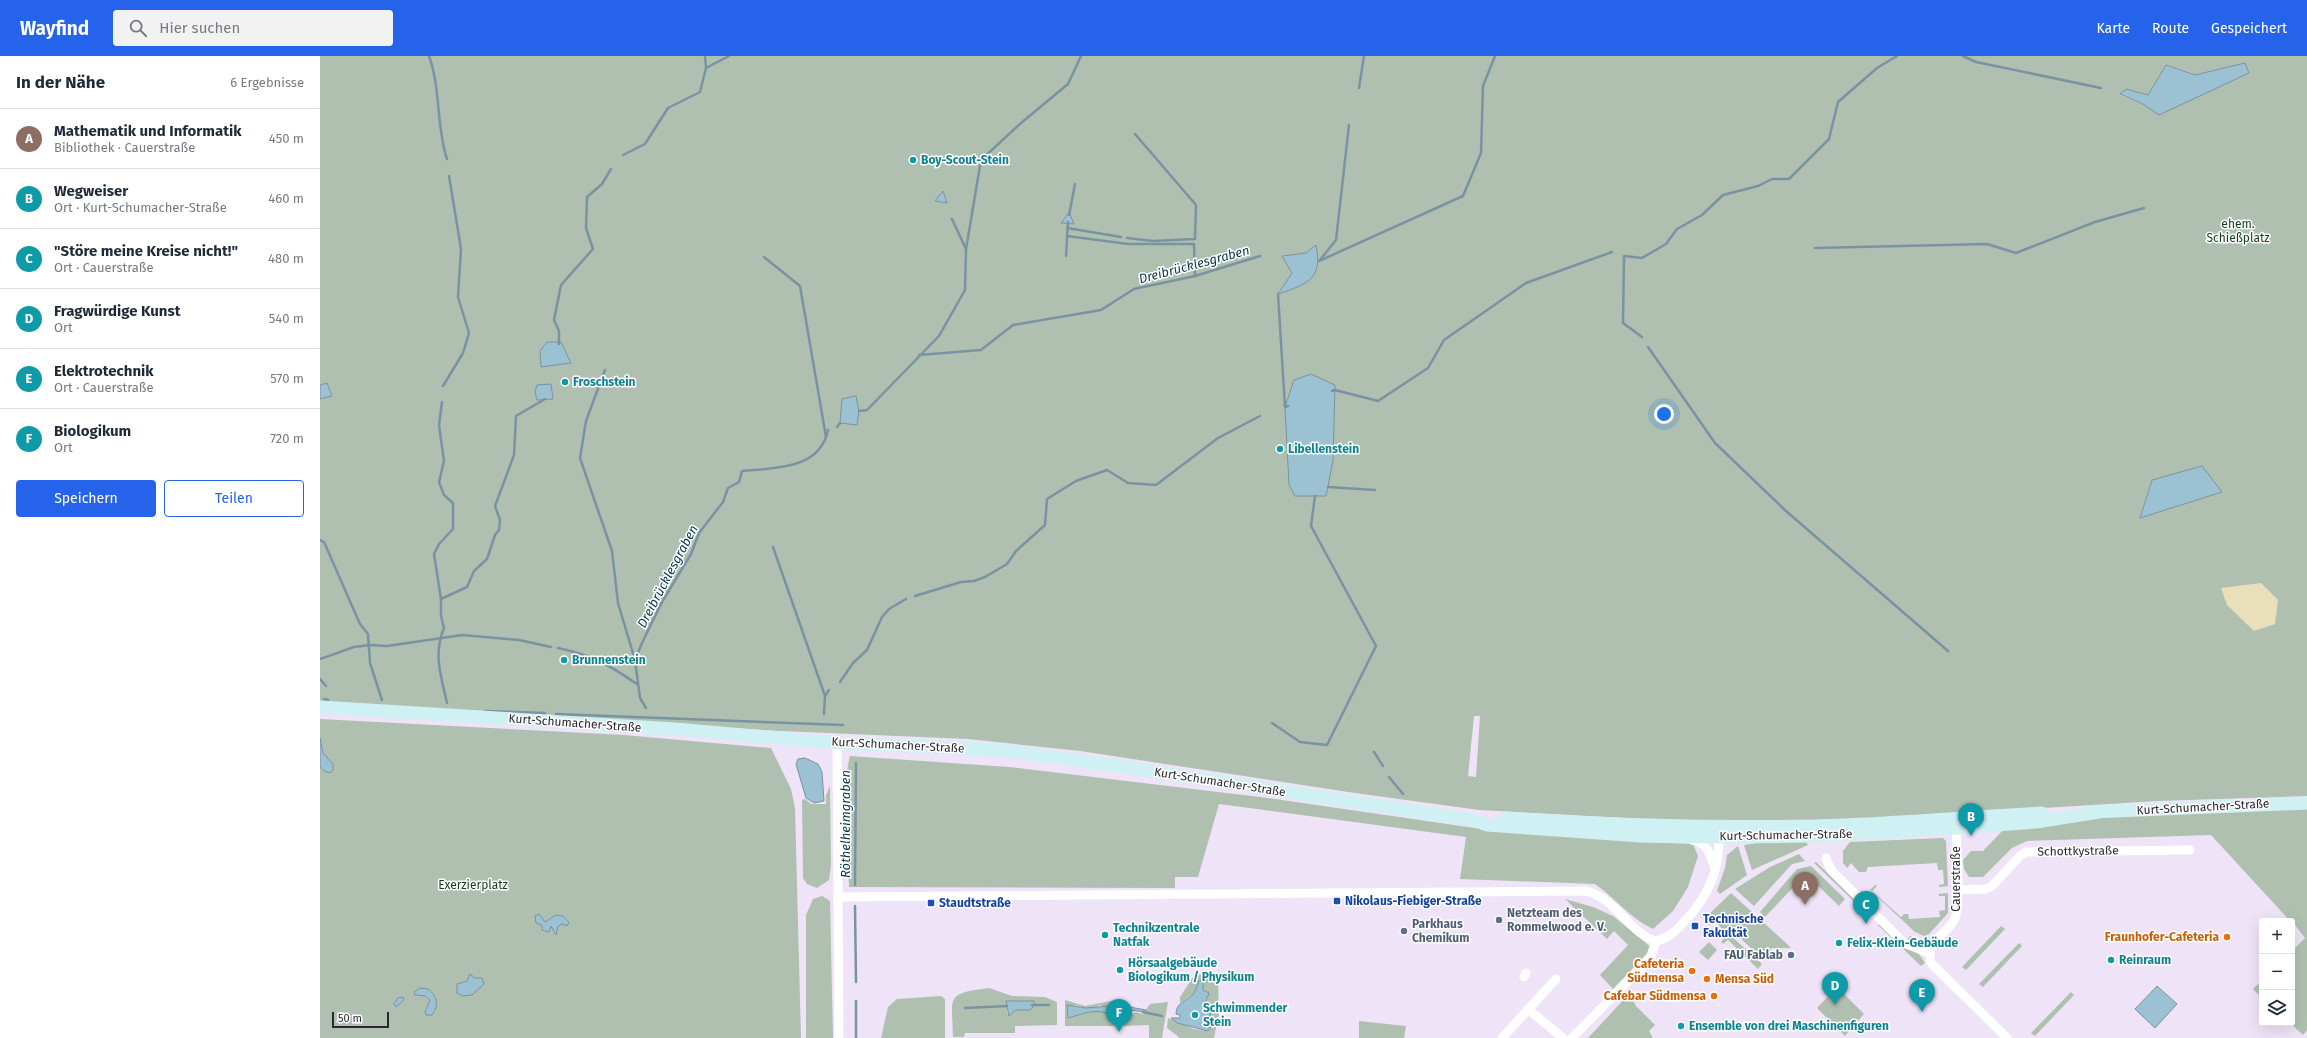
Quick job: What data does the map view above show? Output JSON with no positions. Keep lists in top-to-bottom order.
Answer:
{
  "streets": {
    "main road": ["Kurt-Schumacher-Straße"],
    "street": ["Schottkystraße", "Cauerstraße"]
  },
  "crossings": [
    ["Kurt-Schumacher-Straße", "Cauerstraße"],
    ["Schottkystraße", "Cauerstraße"]
  ],
  "water": ["Dreibrücklesgraben", "Röthelheimgraben"],
  "parks": ["ehem. Schießplatz", "Exerzierplatz"],
  "places": {
    "other": [
      "Boy-Scout-Stein",
      "Froschstein",
      "Libellenstein",
      "Brunnenstein",
      "Netzteam des Rommelwood e. V.",
      "Parkhaus Chemikum",
      "Technikzentrale Natfak",
      "Fraunhofer-Cafeteria",
      "Felix-Klein-Gebäude",
      "FAU Fablab",
      "Reinraum",
      "Hörsaalgebäude Biologikum / Physikum",
      "Cafeteria Südmensa",
      "Mensa Süd",
      "Cafebar Südmensa",
      "Schwimmender Stein",
      "Ensemble von drei Maschinenfiguren"
    ],
    "transit": ["Nikolaus-Fiebiger-Straße", "Staudtstraße", "Technische Fakultät"]
  },
  "scale_bar": "50 m",
  "page": {
    "header": "Wayfind",
    "search": "Hier suchen",
    "nav": ["Karte", "Route", "Gespeichert"],
    "heading": ["In der Nähe", "6 Ergebnisse"],
    "list": [
      {
        "mark": "A",
        "name": "Mathematik und Informatik",
        "note": "Bibliothek · Cauerstraße",
        "value": "450 m"
      },
      {
        "mark": "B",
        "name": "Wegweiser",
        "note": "Ort · Kurt-Schumacher-Straße",
        "value": "460 m"
      },
      {
        "mark": "C",
        "name": "\"Störe meine Kreise nicht!\"",
        "note": "Ort · Cauerstraße",
        "value": "480 m"
      },
      {
        "mark": "D",
        "name": "Fragwürdige Kunst",
        "note": "Ort",
        "value": "540 m"
      },
      {
        "mark": "E",
        "name": "Elektrotechnik",
        "note": "Ort · Cauerstraße",
        "value": "570 m"
      },
      {
        "mark": "F",
        "name": "Biologikum",
        "note": "Ort",
        "value": "720 m"
      }
    ],
    "buttons": ["Speichern", "Teilen"],
    "pins": [
      "B",
      "A",
      "C",
      "D",
      "E",
      "F"
    ],
    "map_buttons": ["+", "−"],
    "scale": "50 m"
  }
}
